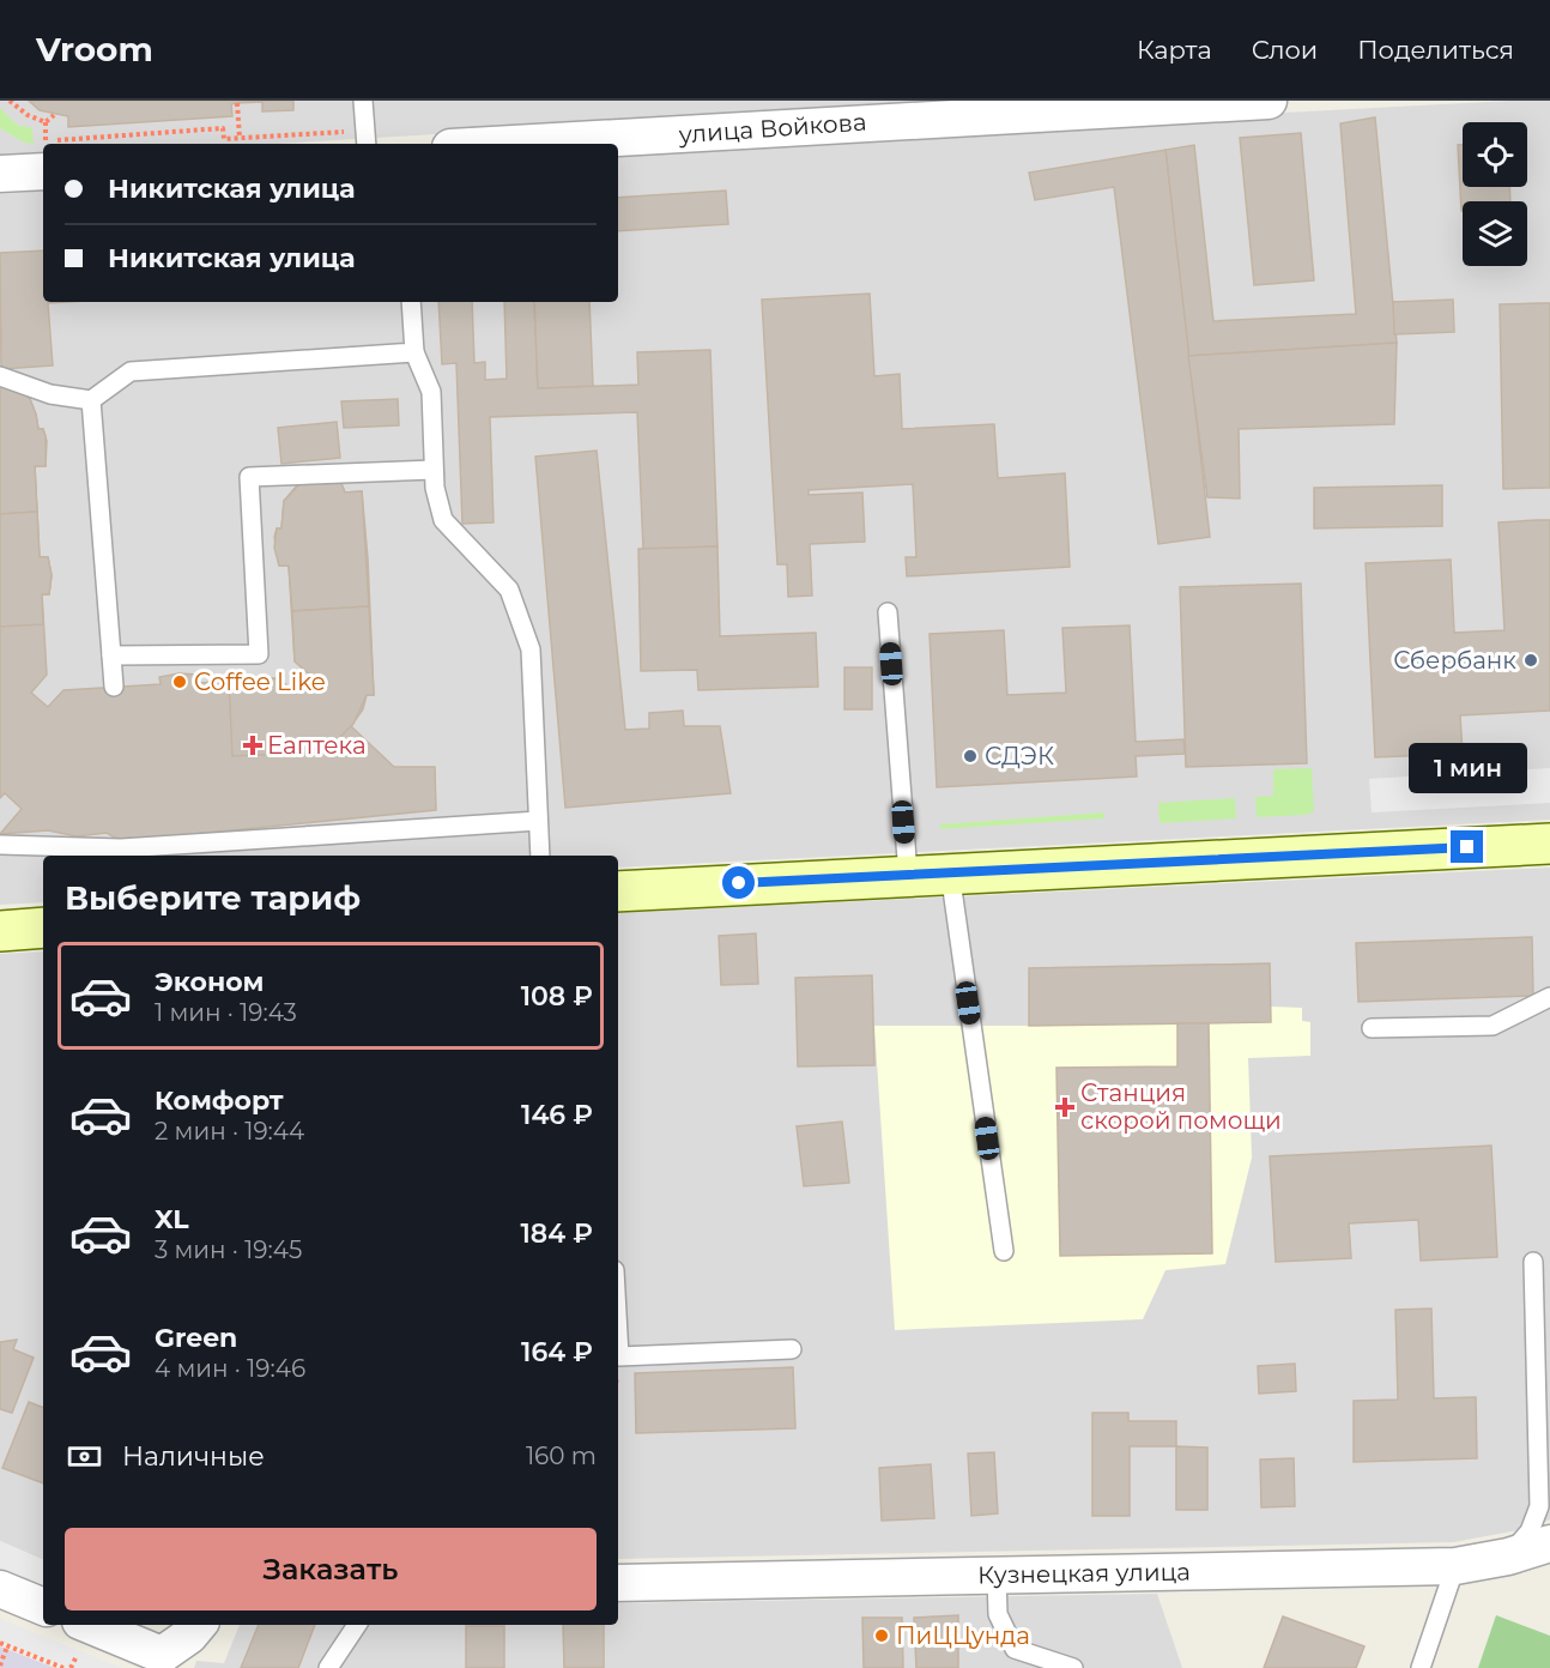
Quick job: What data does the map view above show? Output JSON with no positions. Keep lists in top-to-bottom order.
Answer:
{
  "streets": {
    "street": ["улица Войкова", "Кузнецкая улица"]
  },
  "places": {
    "other": [
      "Сбербанк",
      "Coffee Like",
      "СДЭК",
      "ПиЦЦунда"
    ],
    "health": ["Еаптека", "Станция скорой помощи"]
  },
  "page": {
    "header": "Vroom",
    "nav": ["Карта", "Слои", "Поделиться"],
    "banner": ["Никитская улица", "Никитская улица"],
    "bubble": "1 мин",
    "heading": "Выберите тариф",
    "list": [
      {
        "name": "Эконом",
        "note": "1 мин · 19:43",
        "value": "108 ₽"
      },
      {
        "name": "Комфорт",
        "note": "2 мин · 19:44",
        "value": "146 ₽"
      },
      {
        "name": "XL",
        "note": "3 мин · 19:45",
        "value": "184 ₽"
      },
      {
        "name": "Green",
        "note": "4 мин · 19:46",
        "value": "164 ₽"
      }
    ],
    "pay": ["Наличные", "160 m"],
    "buttons": "Заказать"
  }
}
